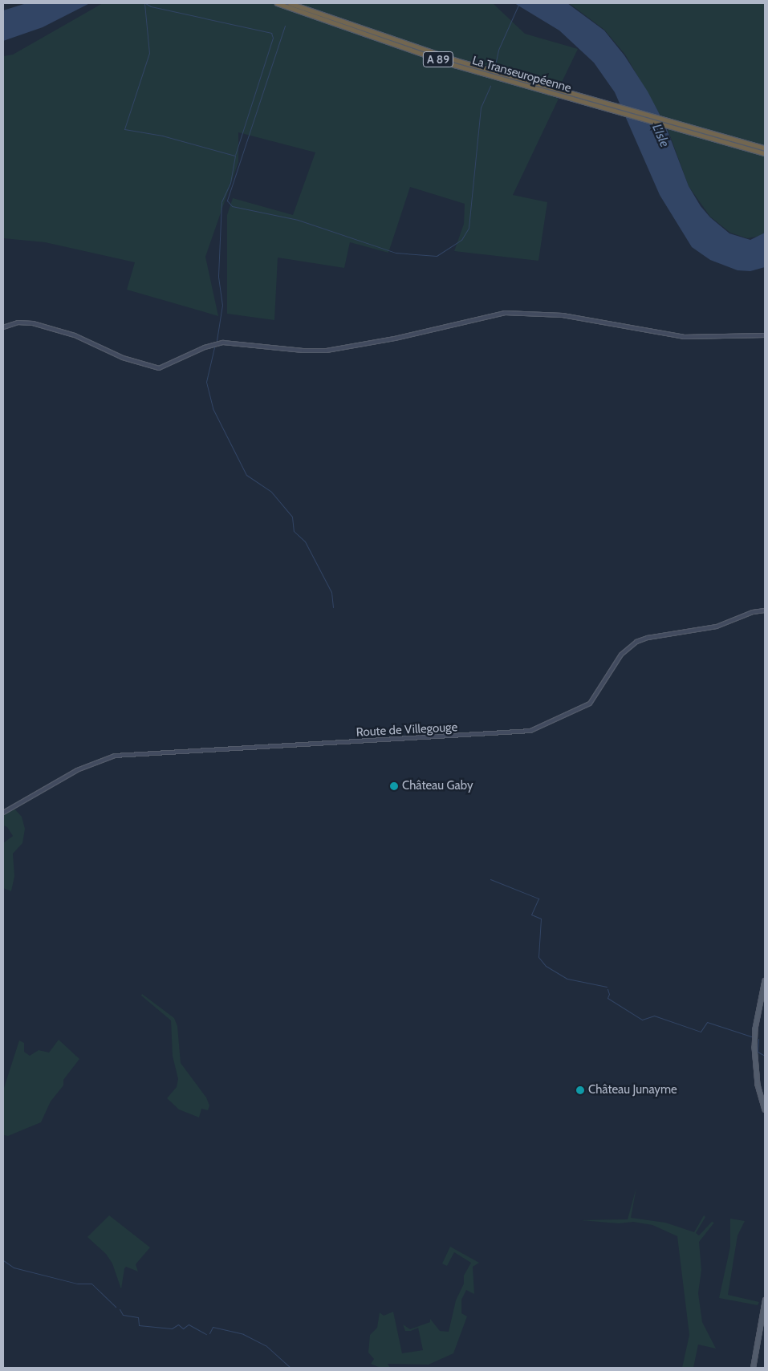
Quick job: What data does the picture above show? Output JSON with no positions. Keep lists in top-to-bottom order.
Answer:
{
  "streets": {
    "highway": ["A 89", "La Transeuropéenne"],
    "street": ["Route de Villegouge"]
  },
  "water": ["L'Isle"],
  "places": ["Château Gaby", "Château Junayme"]
}
